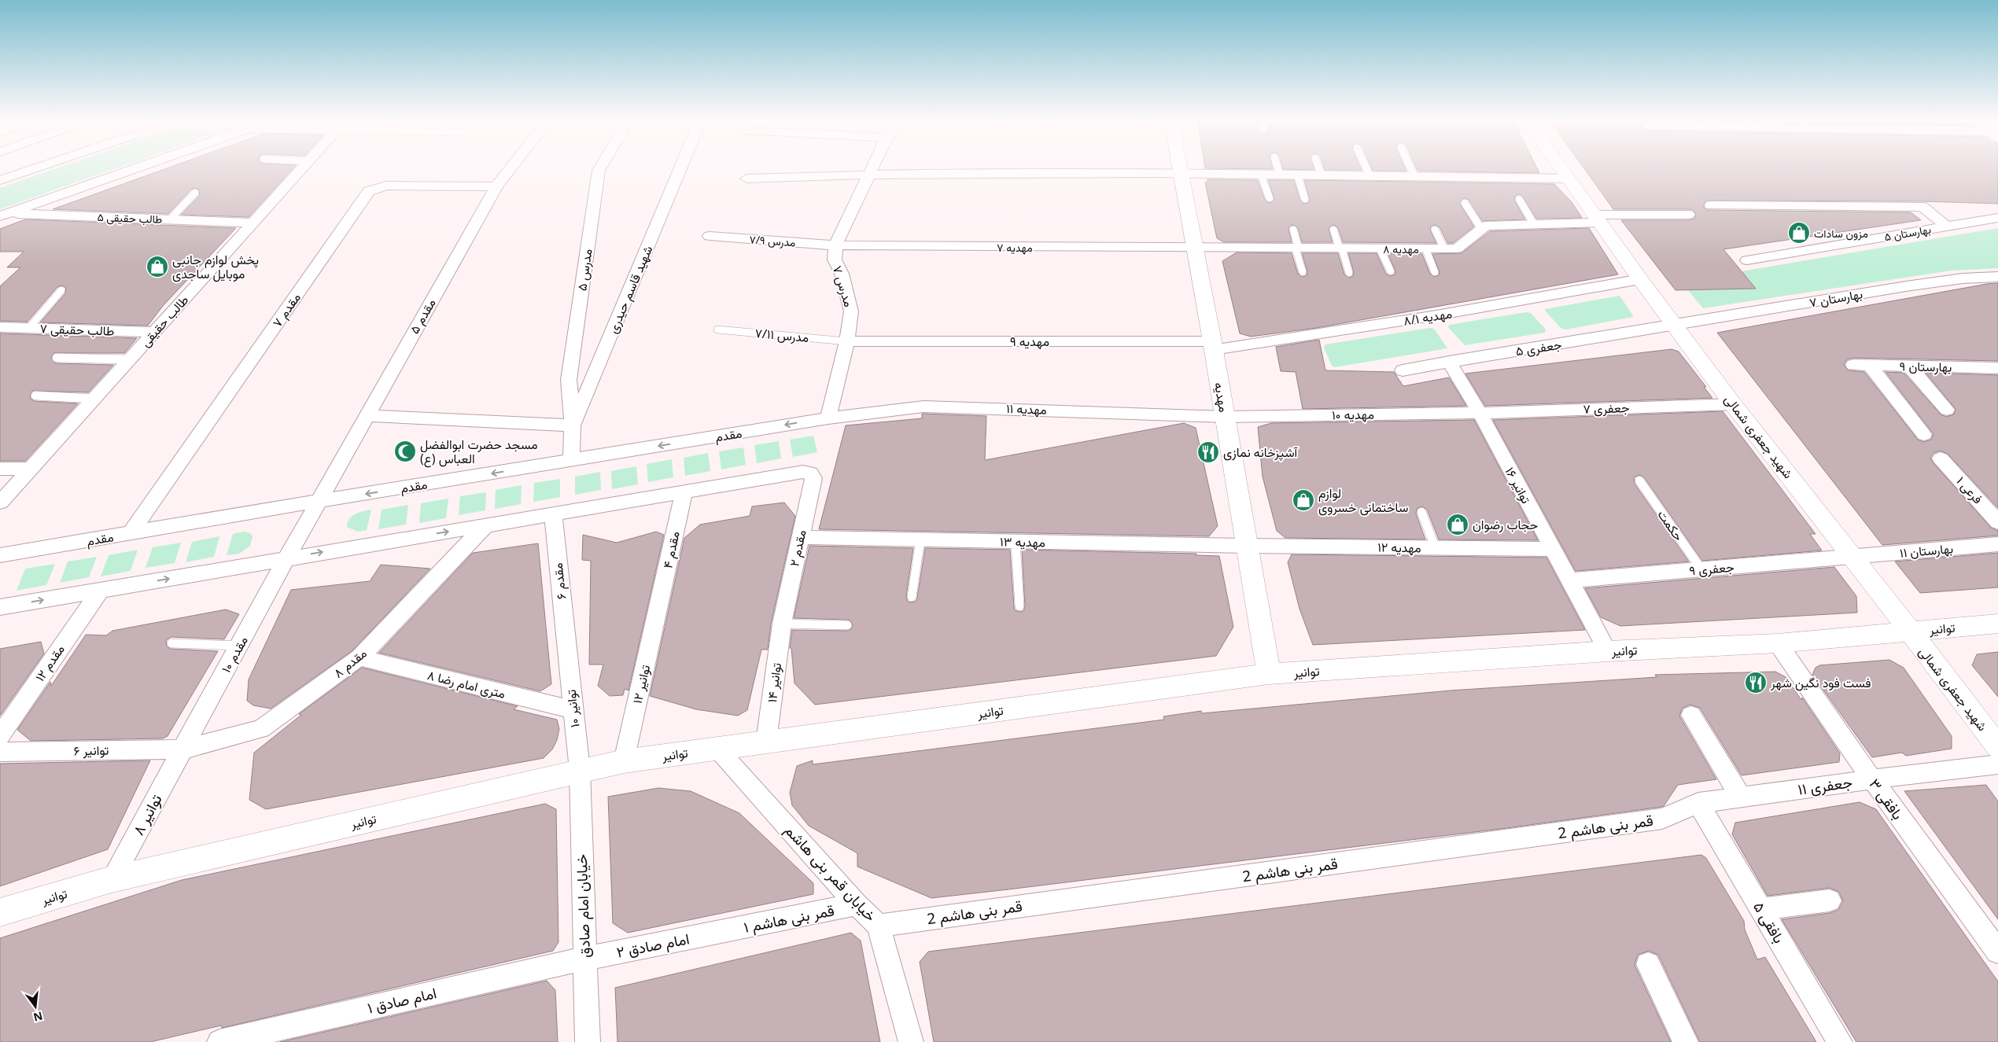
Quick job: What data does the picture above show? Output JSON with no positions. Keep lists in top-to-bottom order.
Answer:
{
  "streets": {
    "street": [
      "طالب حقیقی ۵",
      "بهارستان ۵",
      "مدرس ۷/۹",
      "مهدیه ۷",
      "مهدیه ۸",
      "مدرس ۵",
      "مدرس ۷",
      "شهید قاسم حیدری",
      "بهارستان ۷",
      "مقدم ۷",
      "مقدم ۵",
      "مهدیه ۸/۱",
      "طالب حقیقی",
      "طالب حقیقی ۷",
      "مهدیه ۹",
      "جعفری ۵",
      "بهارستان ۹",
      "مهدیه",
      "جعفری ۷",
      "مهدیه ۱۱",
      "مهدیه ۱۰",
      "مقدم",
      "شهید جعفری شمالی",
      "توانیر ۱۶",
      "فرعی ۱",
      "مهدیه ۱۳",
      "مهدیه ۱۲",
      "مقدم ۲",
      "مقدم ۴",
      "بهارستان ۱۱",
      "جعفری ۹",
      "مقدم ۶",
      "توانیر",
      "مقدم ۱۰",
      "مقدم ۱۲",
      "مقدم ۸",
      "توانیر ۱۴",
      "۸ متری امام رضا",
      "توانیر ۱۲",
      "توانیر ۱۰",
      "توانیر ۶",
      "جعفری ۱۱",
      "بافقی ۳",
      "توانیر ۸",
      "قمر بنی هاشم 2",
      "خیابان قمر بنی هاشم",
      "خیابان امام صادق",
      "قمر بنی هاشم ۱",
      "بافقی ۵",
      "امام صادق ۲",
      "امام صادق ۱"
    ],
    "lane": ["مدرس ۷/۱۱", "حکمت"]
  },
  "crossings": [
    ["طالب حقیقی ۵", "طالب حقیقی"],
    ["مدرس ۷/۹", "مهدیه ۷"],
    ["مدرس ۷/۹", "مدرس ۷"],
    ["مهدیه ۷", "مهدیه ۸"],
    ["مهدیه ۷", "مدرس ۷"],
    ["مهدیه ۷", "مهدیه"],
    ["مهدیه ۸", "مهدیه"],
    ["مهدیه ۸", "شهید جعفری شمالی"],
    ["مدرس ۵", "شهید قاسم حیدری"],
    ["مدرس ۷", "مدرس ۷/۱۱"],
    ["مدرس ۷", "مهدیه ۹"],
    ["مدرس ۷", "مهدیه ۱۱"],
    ["مدرس ۷", "مقدم"],
    ["شهید قاسم حیدری", "مقدم"],
    ["بهارستان ۷", "جعفری ۵"],
    ["بهارستان ۷", "شهید جعفری شمالی"],
    ["مقدم ۷", "مقدم ۵"],
    ["مقدم ۷", "مقدم"],
    ["مقدم ۵", "مقدم"],
    ["مقدم ۵", "مقدم ۱۰"],
    ["مهدیه ۸/۱", "مهدیه ۹"],
    ["مهدیه ۸/۱", "مهدیه"],
    ["مهدیه ۸/۱", "شهید جعفری شمالی"],
    ["طالب حقیقی", "طالب حقیقی ۷"],
    ["مدرس ۷/۱۱", "مهدیه ۹"],
    ["مهدیه ۹", "مهدیه"],
    ["جعفری ۵", "شهید جعفری شمالی"],
    ["جعفری ۵", "توانیر ۱۶"],
    ["مهدیه", "مهدیه ۱۱"],
    ["مهدیه", "مهدیه ۱۰"],
    ["مهدیه", "مهدیه ۱۳"],
    ["مهدیه", "مهدیه ۱۲"],
    ["مهدیه", "توانیر"],
    ["جعفری ۷", "مهدیه ۱۰"],
    ["جعفری ۷", "شهید جعفری شمالی"],
    ["جعفری ۷", "توانیر ۱۶"],
    ["مهدیه ۱۱", "مهدیه ۱۰"],
    ["مهدیه ۱۱", "مقدم"],
    ["مهدیه ۱۰", "توانیر ۱۶"],
    ["مقدم", "مقدم ۱۰"],
    ["شهید جعفری شمالی", "بهارستان ۱۱"],
    ["شهید جعفری شمالی", "جعفری ۹"],
    ["شهید جعفری شمالی", "توانیر"],
    ["توانیر ۱۶", "مهدیه ۱۲"],
    ["توانیر ۱۶", "جعفری ۹"],
    ["توانیر ۱۶", "توانیر"],
    ["حکمت", "جعفری ۹"],
    ["مهدیه ۱۳", "مهدیه ۱۲"],
    ["مهدیه ۱۳", "مقدم ۲"],
    ["مقدم ۲", "مقدم ۴"],
    ["مقدم ۲", "توانیر ۱۴"],
    ["مقدم ۴", "توانیر ۱۲"],
    ["بهارستان ۱۱", "جعفری ۹"],
    ["مقدم ۶", "توانیر ۱۰"],
    ["توانیر", "توانیر ۱۴"],
    ["توانیر", "توانیر ۱۲"],
    ["توانیر", "توانیر ۱۰"],
    ["توانیر", "بافقی ۳"],
    ["توانیر", "توانیر ۸"],
    ["توانیر", "خیابان قمر بنی هاشم"],
    ["توانیر", "خیابان امام صادق"],
    ["مقدم ۱۰", "مقدم ۸"],
    ["مقدم ۱۰", "توانیر ۶"],
    ["مقدم ۱۰", "توانیر ۸"],
    ["مقدم ۸", "۸ متری امام رضا"],
    ["مقدم ۸", "توانیر ۶"],
    ["مقدم ۸", "توانیر ۸"],
    ["۸ متری امام رضا", "توانیر ۱۰"],
    ["توانیر ۱۰", "خیابان امام صادق"],
    ["توانیر ۶", "توانیر ۸"],
    ["جعفری ۱۱", "بافقی ۳"],
    ["جعفری ۱۱", "قمر بنی هاشم 2"],
    ["جعفری ۱۱", "بافقی ۵"],
    ["قمر بنی هاشم 2", "خیابان قمر بنی هاشم"],
    ["قمر بنی هاشم 2", "بافقی ۵"],
    ["خیابان قمر بنی هاشم", "قمر بنی هاشم ۱"],
    ["خیابان امام صادق", "امام صادق ۲"],
    ["خیابان امام صادق", "امام صادق ۱"],
    ["قمر بنی هاشم ۱", "امام صادق ۲"],
    ["امام صادق ۲", "امام صادق ۱"]
  ],
  "places": {
    "shop": [
      "مزون سادات",
      "پخش لوازم جانبی موبایل ساجدی",
      "لوازم ساختمانی خسروی",
      "حجاب رضوان"
    ],
    "mosque": ["مسجد حضرت ابوالفضل العباس (ع)"],
    "restaurant": ["آشپزخانه نمازی", "فست فود نگین شهر"]
  },
  "north": "bottom"
}
